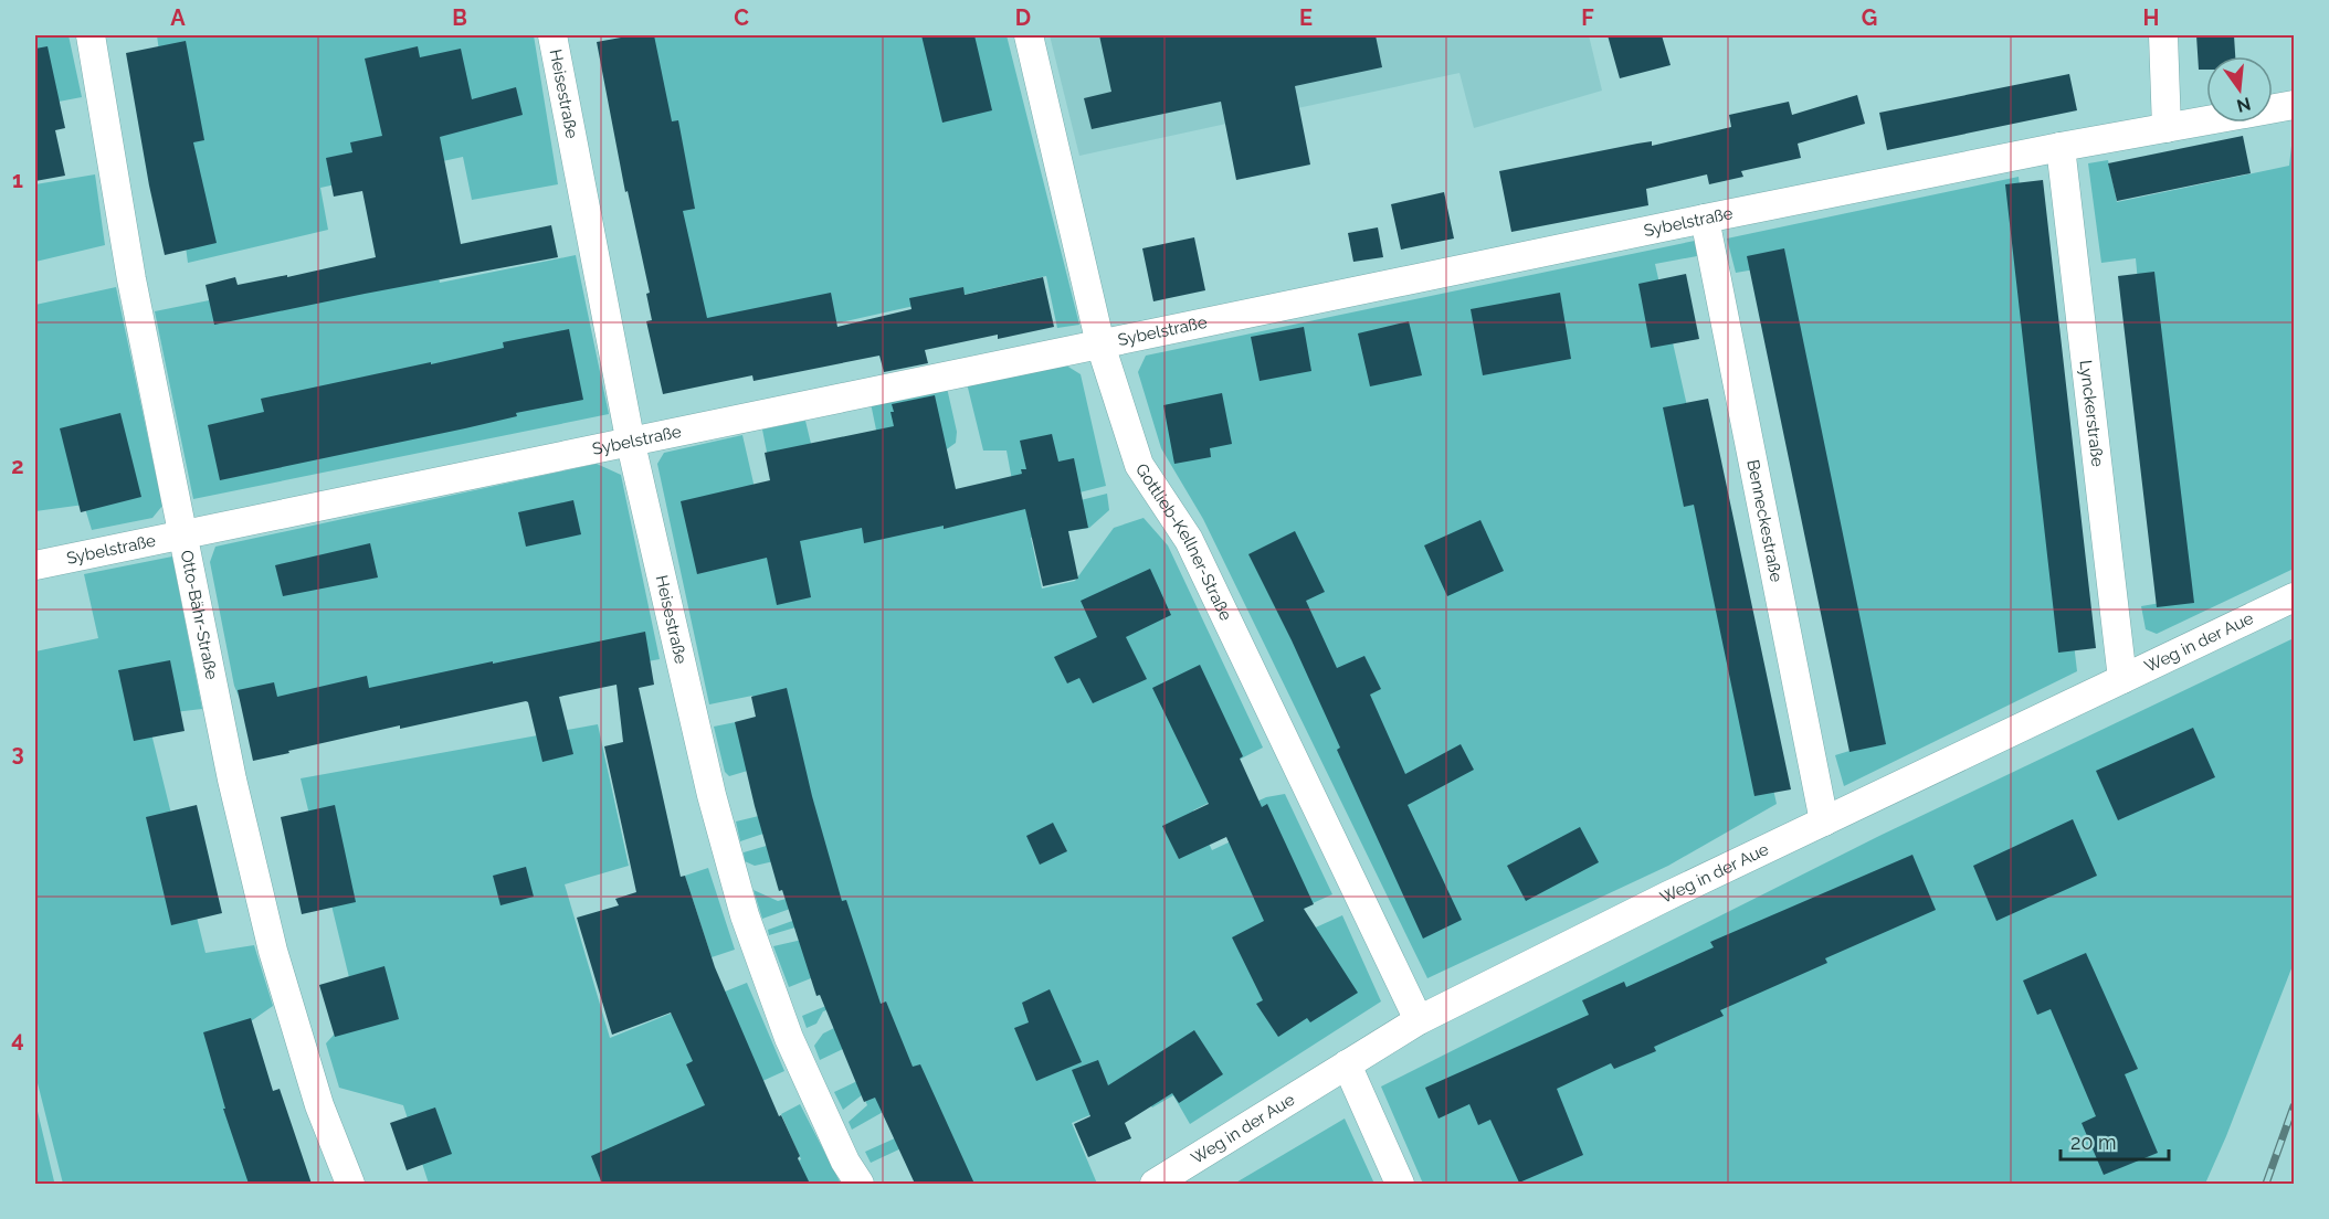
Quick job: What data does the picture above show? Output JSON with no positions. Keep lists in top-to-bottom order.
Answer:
{
  "streets": {
    "street": [
      "Heisestraße",
      "Sybelstraße",
      "Lynckerstraße",
      "Benneckestraße",
      "Gottlieb-Kellner-Straße",
      "Otto-Bähr-Straße",
      "Weg in der Aue"
    ]
  },
  "crossings": [
    ["Heisestraße", "Sybelstraße"],
    ["Sybelstraße", "Lynckerstraße"],
    ["Sybelstraße", "Benneckestraße"],
    ["Sybelstraße", "Gottlieb-Kellner-Straße"],
    ["Sybelstraße", "Otto-Bähr-Straße"],
    ["Lynckerstraße", "Weg in der Aue"],
    ["Benneckestraße", "Weg in der Aue"],
    ["Gottlieb-Kellner-Straße", "Weg in der Aue"]
  ],
  "scale_bar": "20 m",
  "north": "bottom",
  "grid": {
    "columns": [
      "A",
      "B",
      "C",
      "D",
      "E",
      "F",
      "G",
      "H"
    ],
    "rows": [
      "1",
      "2",
      "3",
      "4"
    ]
  }
}
